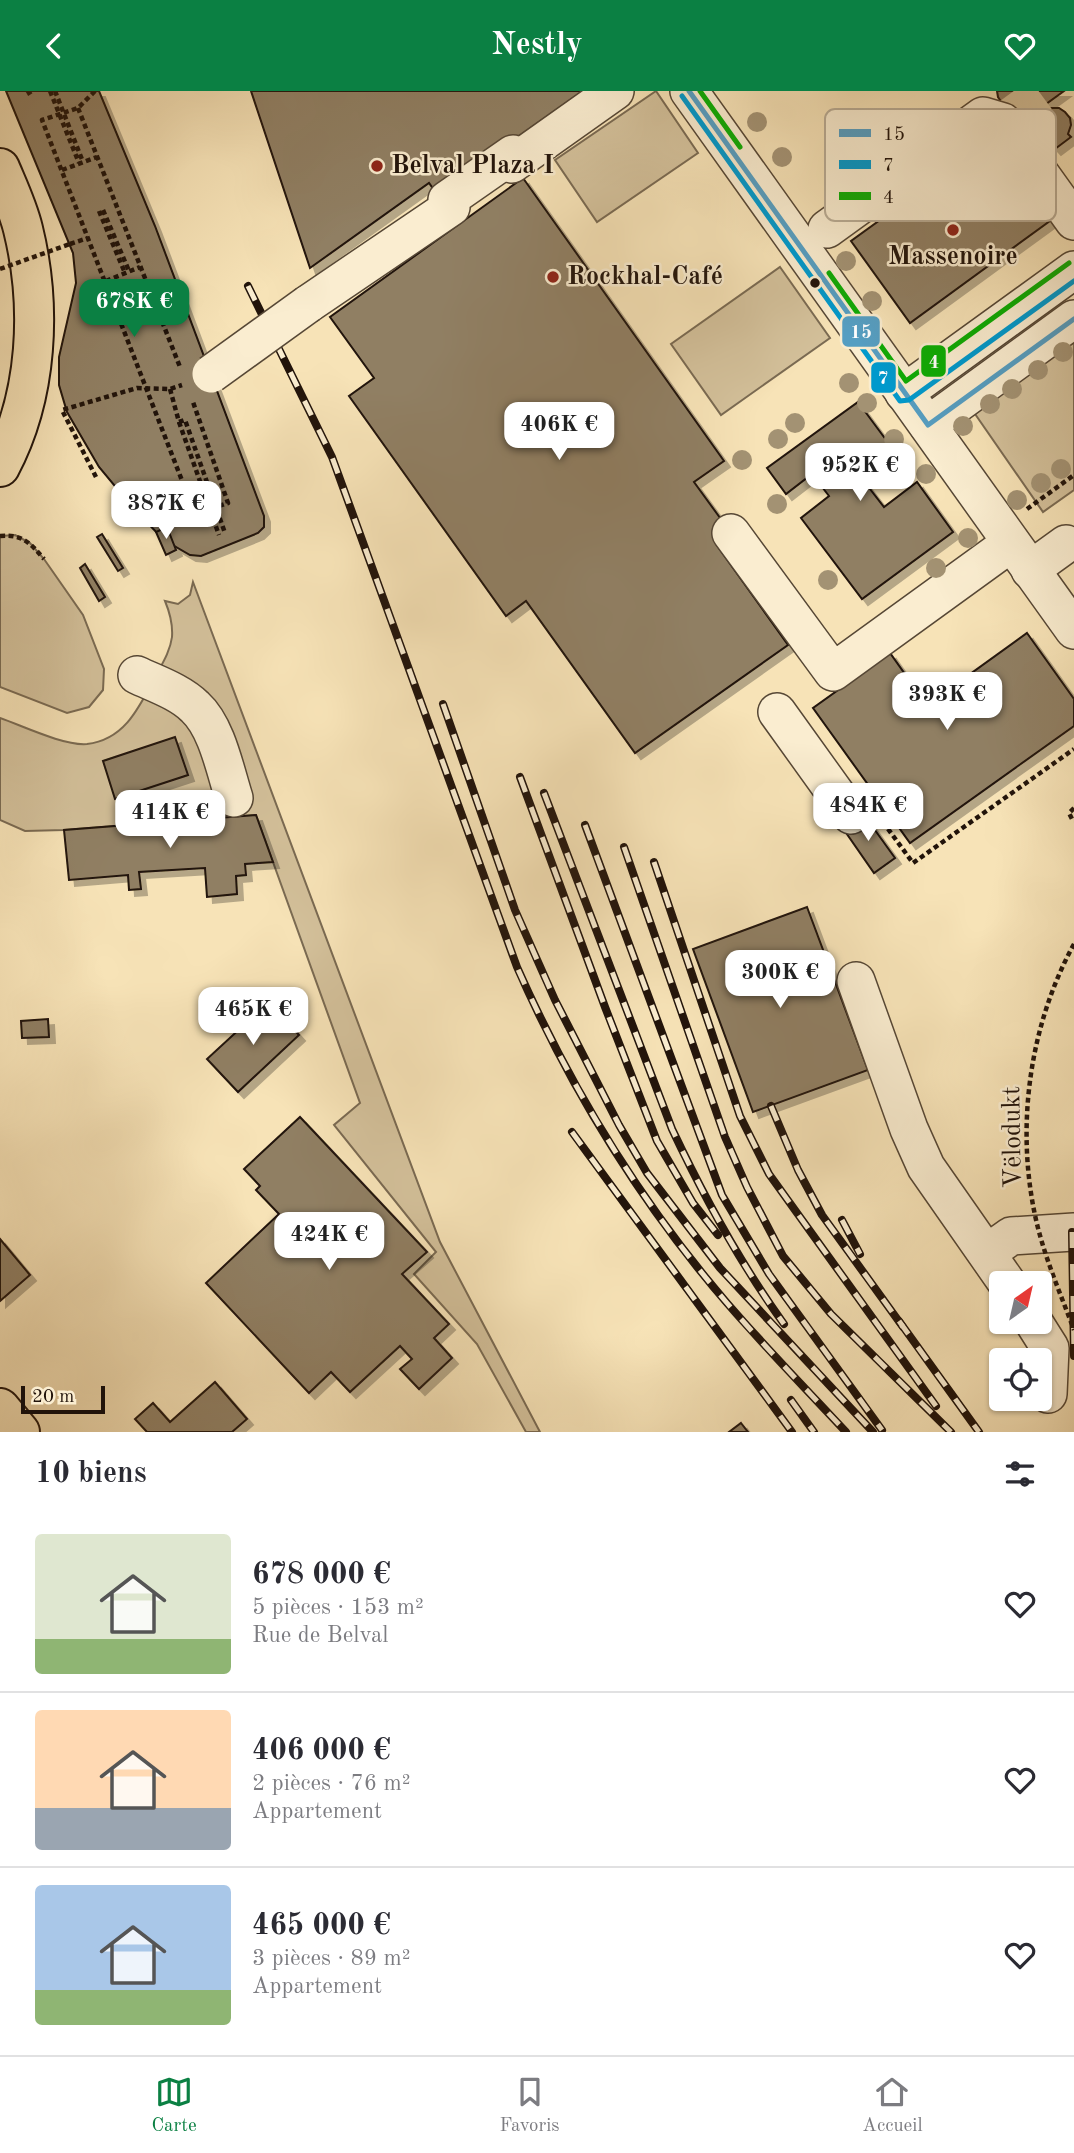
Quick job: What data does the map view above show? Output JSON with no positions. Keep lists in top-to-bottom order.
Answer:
{
  "streets": {
    "path": ["Vëlodukt"]
  },
  "places": ["Belval Plaza I", "Massenoire", "Rockhal-Café"],
  "lines": ["transit line 15", "transit line 4", "transit line 7"],
  "legend": ["15", "7", "4"],
  "scale_bar": "20 m",
  "north": "top right",
  "page": {
    "header": "Nestly",
    "price": [
      "678K €",
      "406K €",
      "952K €",
      "387K €",
      "393K €",
      "484K €",
      "414K €",
      "300K €",
      "465K €",
      "424K €"
    ],
    "scale": "20 m",
    "heading": "10 biens",
    "list": [
      {
        "name": "678 000 €",
        "note": "5 pièces · 153 m² · Rue de Belval"
      },
      {
        "name": "406 000 €",
        "note": "2 pièces · 76 m² · Appartement"
      },
      {
        "name": "465 000 €",
        "note": "3 pièces · 89 m² · Appartement"
      }
    ],
    "tabs": ["Carte", "Favoris", "Accueil"]
  }
}
